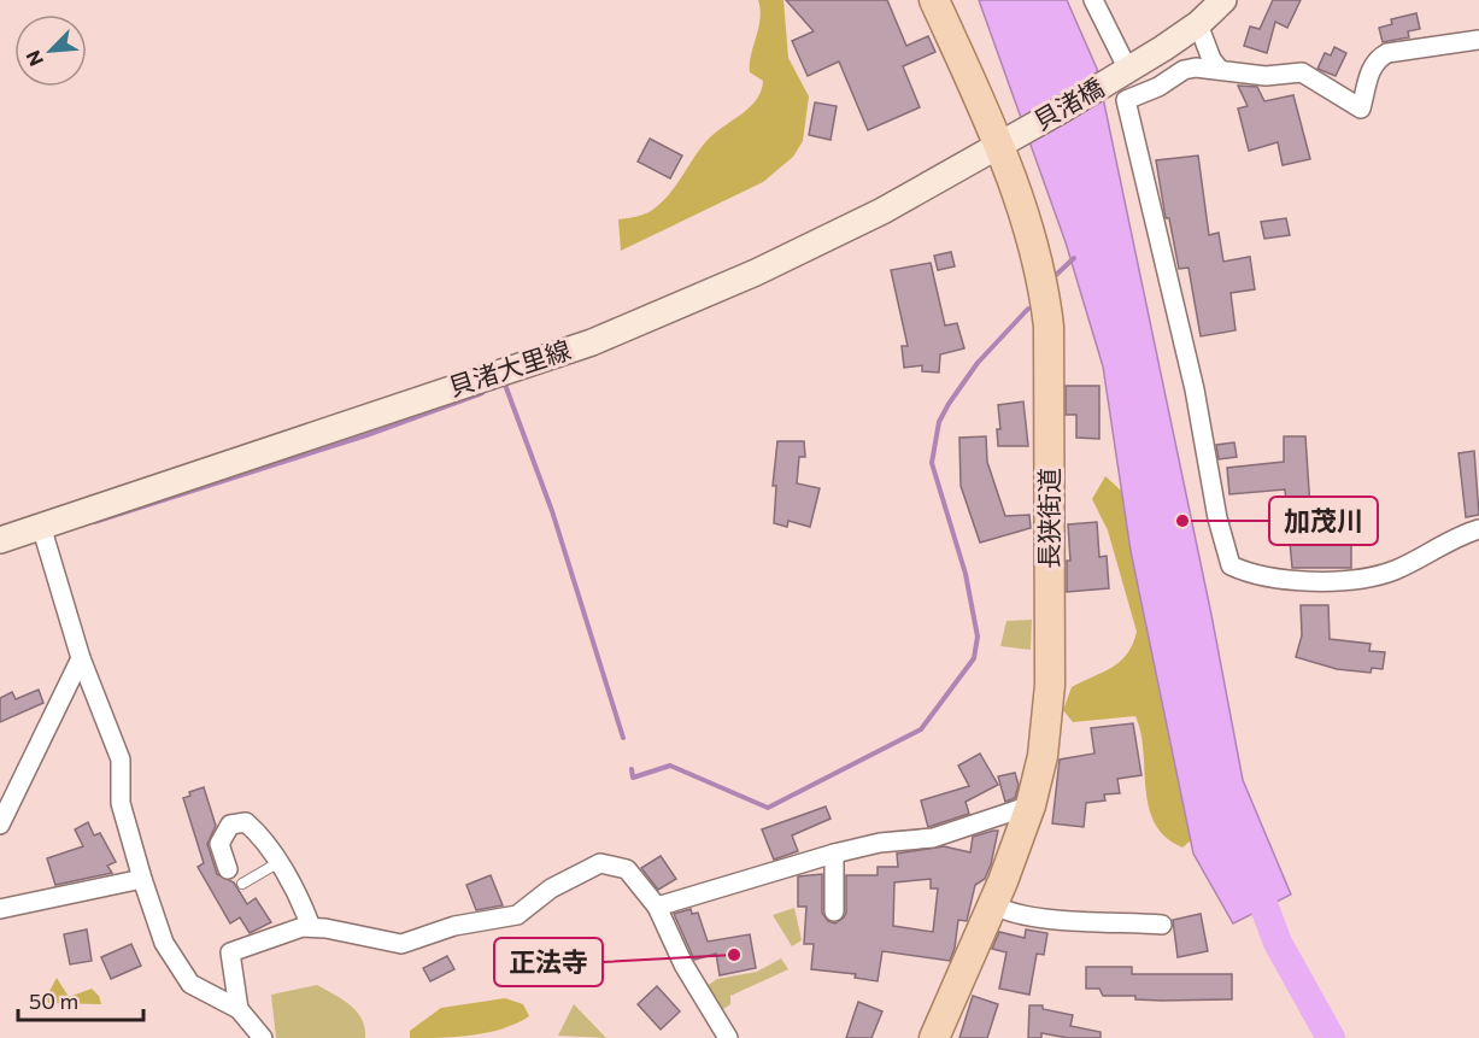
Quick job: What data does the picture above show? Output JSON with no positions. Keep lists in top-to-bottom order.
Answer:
{
  "streets": {
    "main road": ["長狭街道"],
    "street": ["貝渚橋", "貝渚大里線"]
  },
  "crossings": [
    ["貝渚橋", "貝渚大里線"],
    ["貝渚橋", "長狭街道"],
    ["貝渚大里線", "長狭街道"]
  ],
  "places": ["加茂川", "正法寺"],
  "scale_bar": "50 m",
  "north": "bottom left"
}
